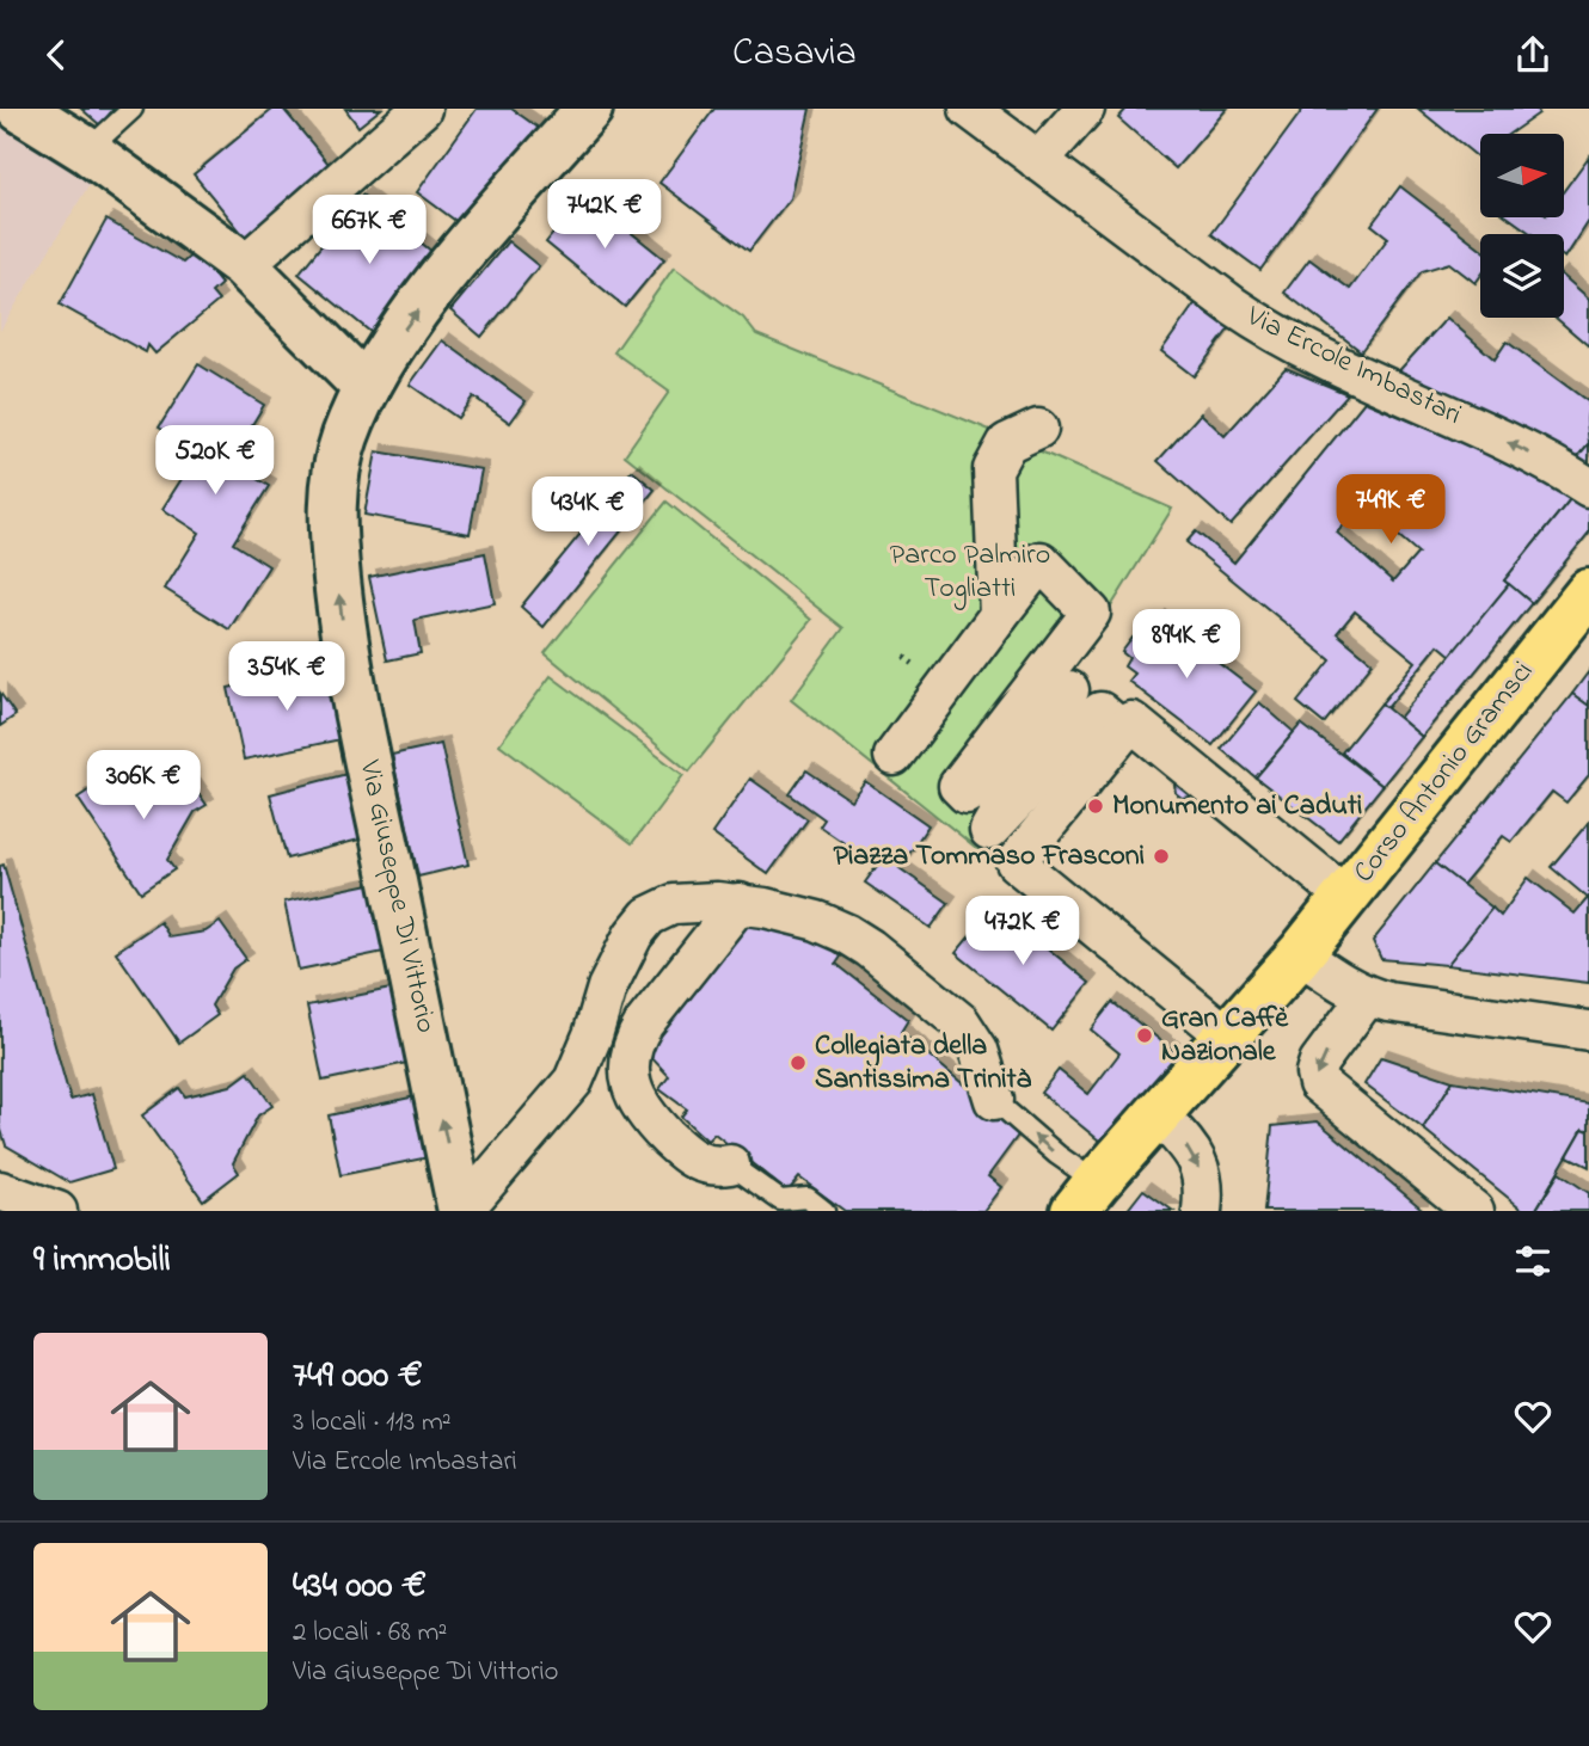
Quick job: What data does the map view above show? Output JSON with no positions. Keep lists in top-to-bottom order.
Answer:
{
  "streets": {
    "main road": ["Corso Antonio Gramsci"],
    "street": ["Via Ercole Imbastari", "Via Giuseppe Di Vittorio"]
  },
  "one_way": ["Via Ercole Imbastari", "Via Giuseppe Di Vittorio"],
  "parks": ["Parco Palmiro Togliatti"],
  "places": [
    "Monumento ai Caduti",
    "Piazza Tommaso Frasconi",
    "Gran Caffè Nazionale",
    "Collegiata della Santissima Trinità"
  ],
  "north": "right",
  "page": {
    "header": "Casavia",
    "price": [
      "742K €",
      "667K €",
      "520K €",
      "749K €",
      "434K €",
      "894K €",
      "354K €",
      "306K €",
      "472K €"
    ],
    "heading": "9 immobili",
    "list": [
      {
        "name": "749 000 €",
        "note": "3 locali · 113 m² · Via Ercole Imbastari"
      },
      {
        "name": "434 000 €",
        "note": "2 locali · 68 m² · Via Giuseppe Di Vittorio"
      }
    ]
  }
}
